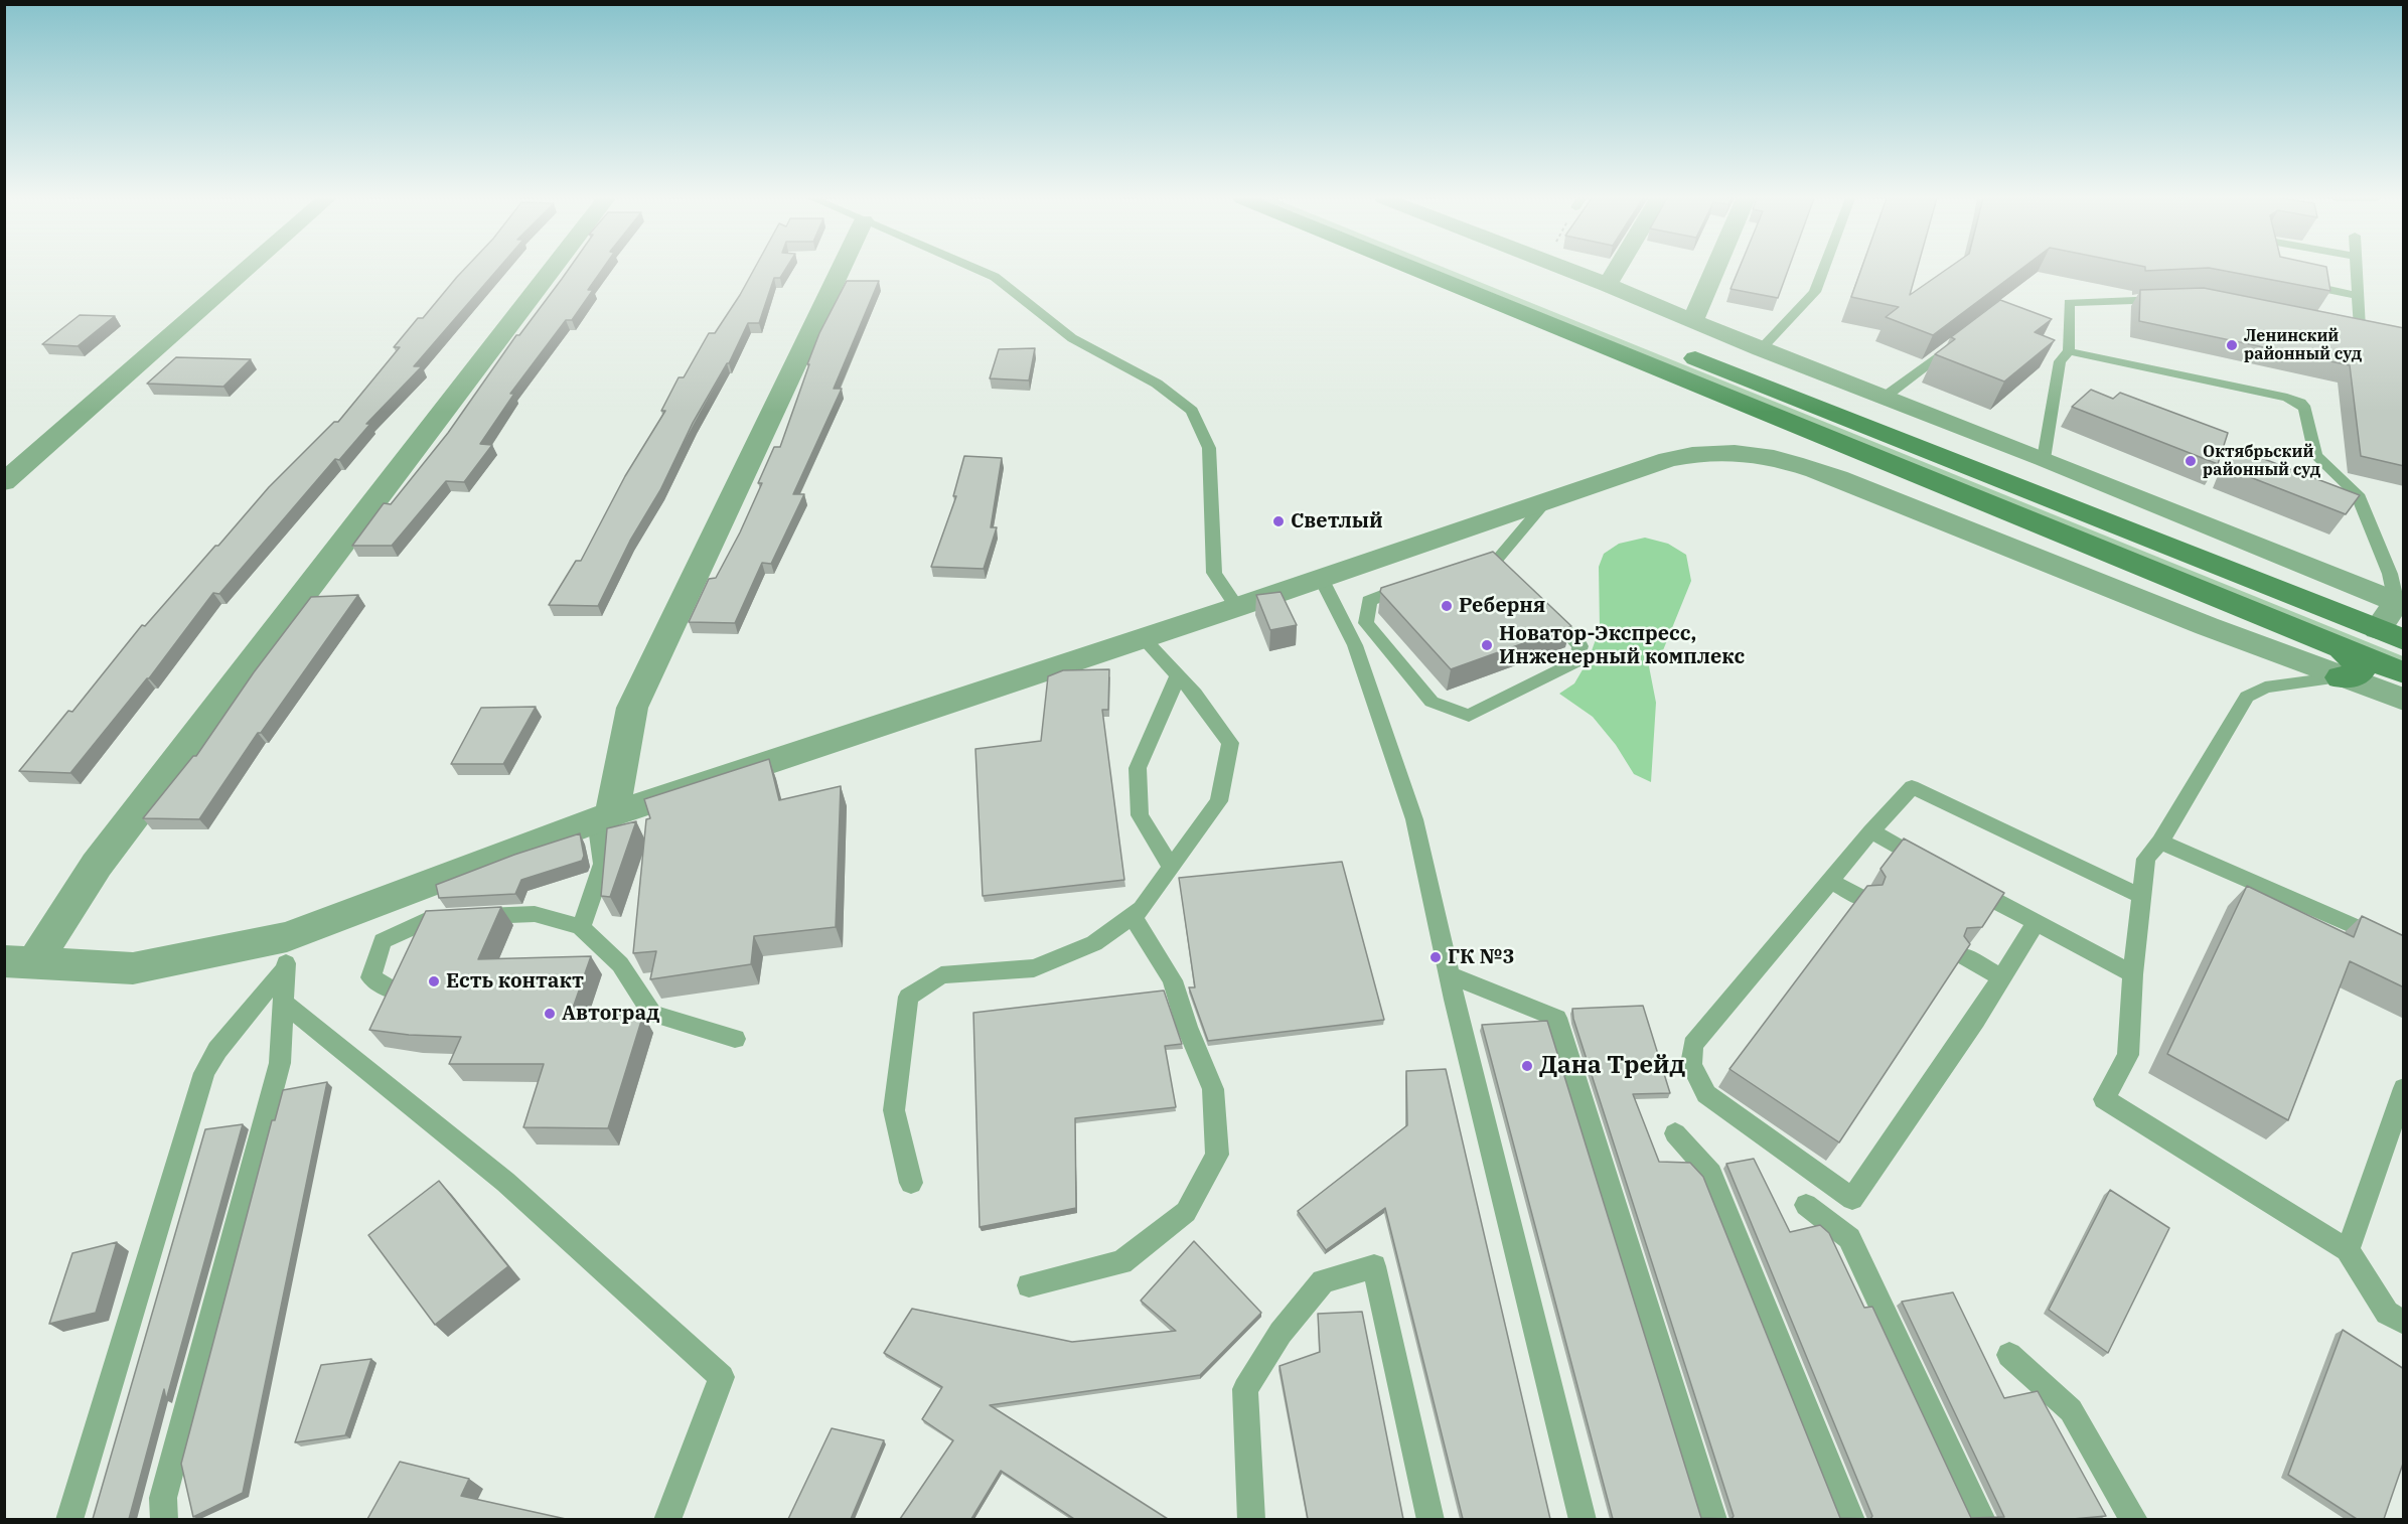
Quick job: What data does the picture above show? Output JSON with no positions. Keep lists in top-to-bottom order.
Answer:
{
  "places": [
    "Ленинский районный суд",
    "Октябрьский районный суд",
    "Светлый",
    "Реберня",
    "Новатор-Экспресс, Инженерный комплекс",
    "ГК №3",
    "Есть контакт",
    "Автоград",
    "Дана Трейд"
  ]
}
